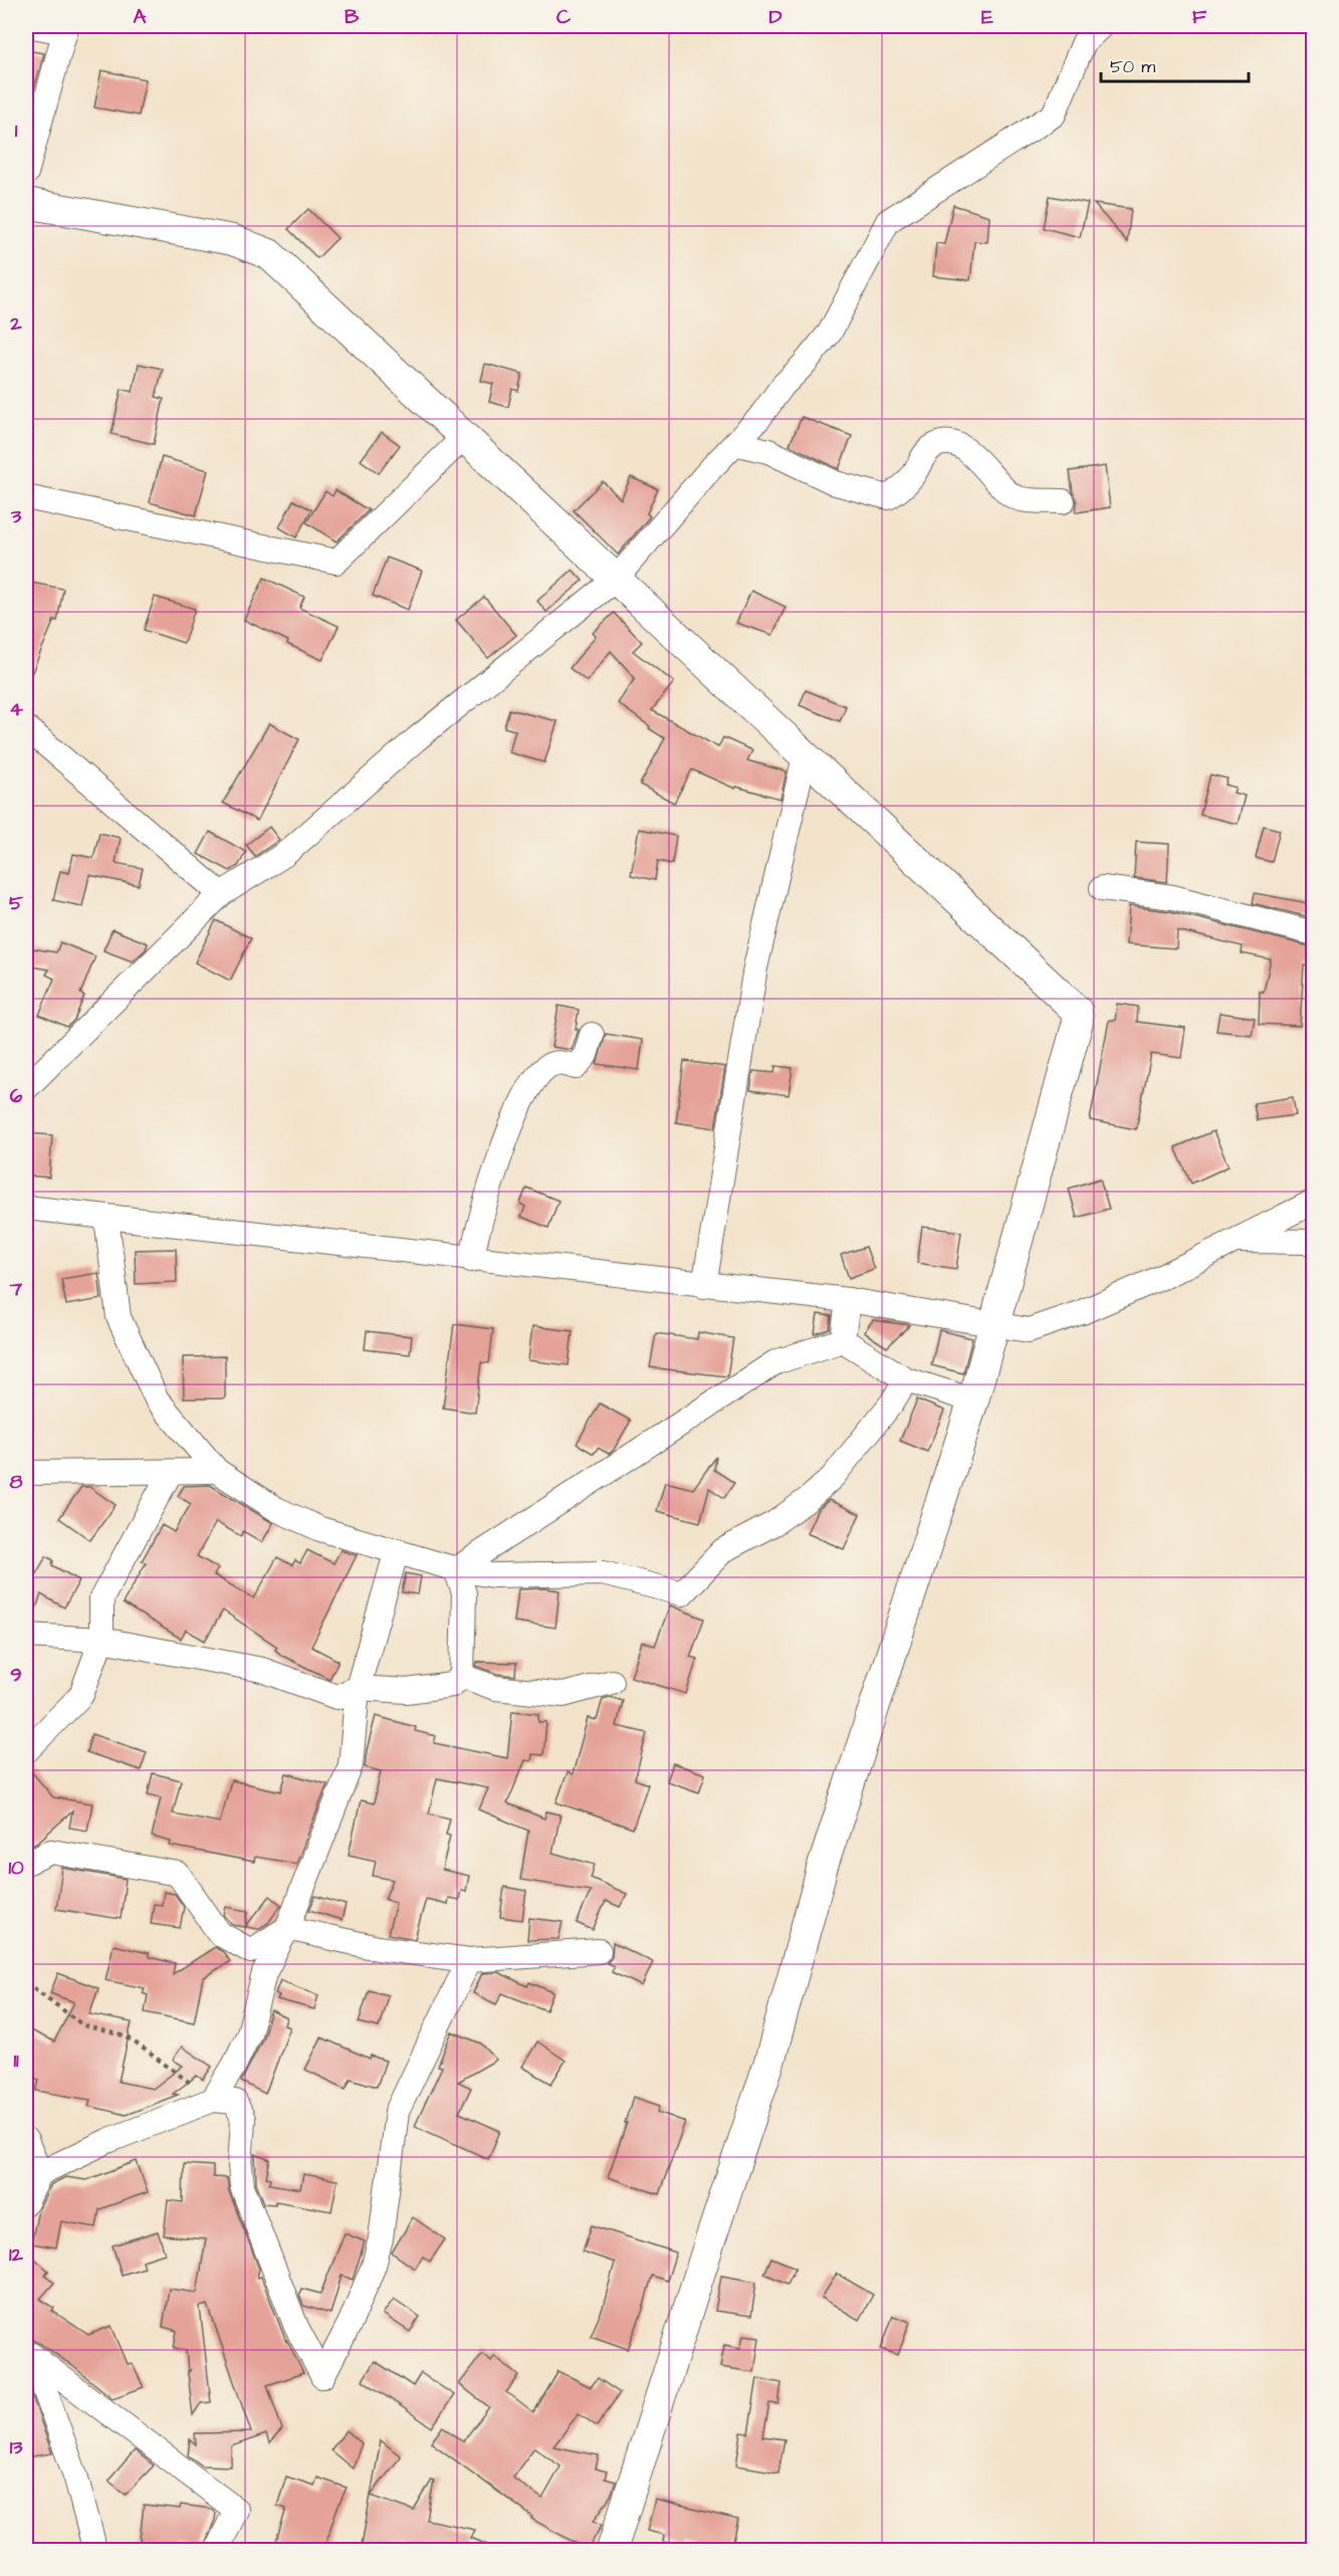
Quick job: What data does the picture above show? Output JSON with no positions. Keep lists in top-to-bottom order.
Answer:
{
  "scale_bar": "50 m",
  "grid": {
    "columns": [
      "A",
      "B",
      "C",
      "D",
      "E",
      "F"
    ],
    "rows": [
      "1",
      "2",
      "3",
      "4",
      "5",
      "6",
      "7",
      "8",
      "9",
      "10",
      "11",
      "12",
      "13"
    ]
  }
}
